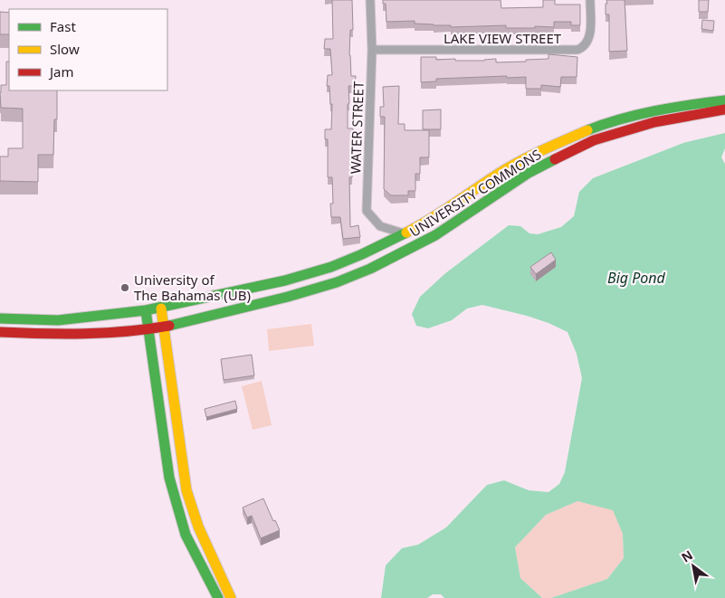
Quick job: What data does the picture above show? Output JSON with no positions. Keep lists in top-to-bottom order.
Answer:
{
  "streets": {
    "main road": ["UNIVERSITY COMMONS"],
    "street": ["LAKE VIEW STREET", "WATER STREET"]
  },
  "crossings": [
    ["LAKE VIEW STREET", "WATER STREET"],
    ["WATER STREET", "UNIVERSITY COMMONS"]
  ],
  "water": ["Big Pond"],
  "places": ["University of The Bahamas (UB)"],
  "legend": ["Fast", "Slow", "Jam"],
  "north": "top left"
}
